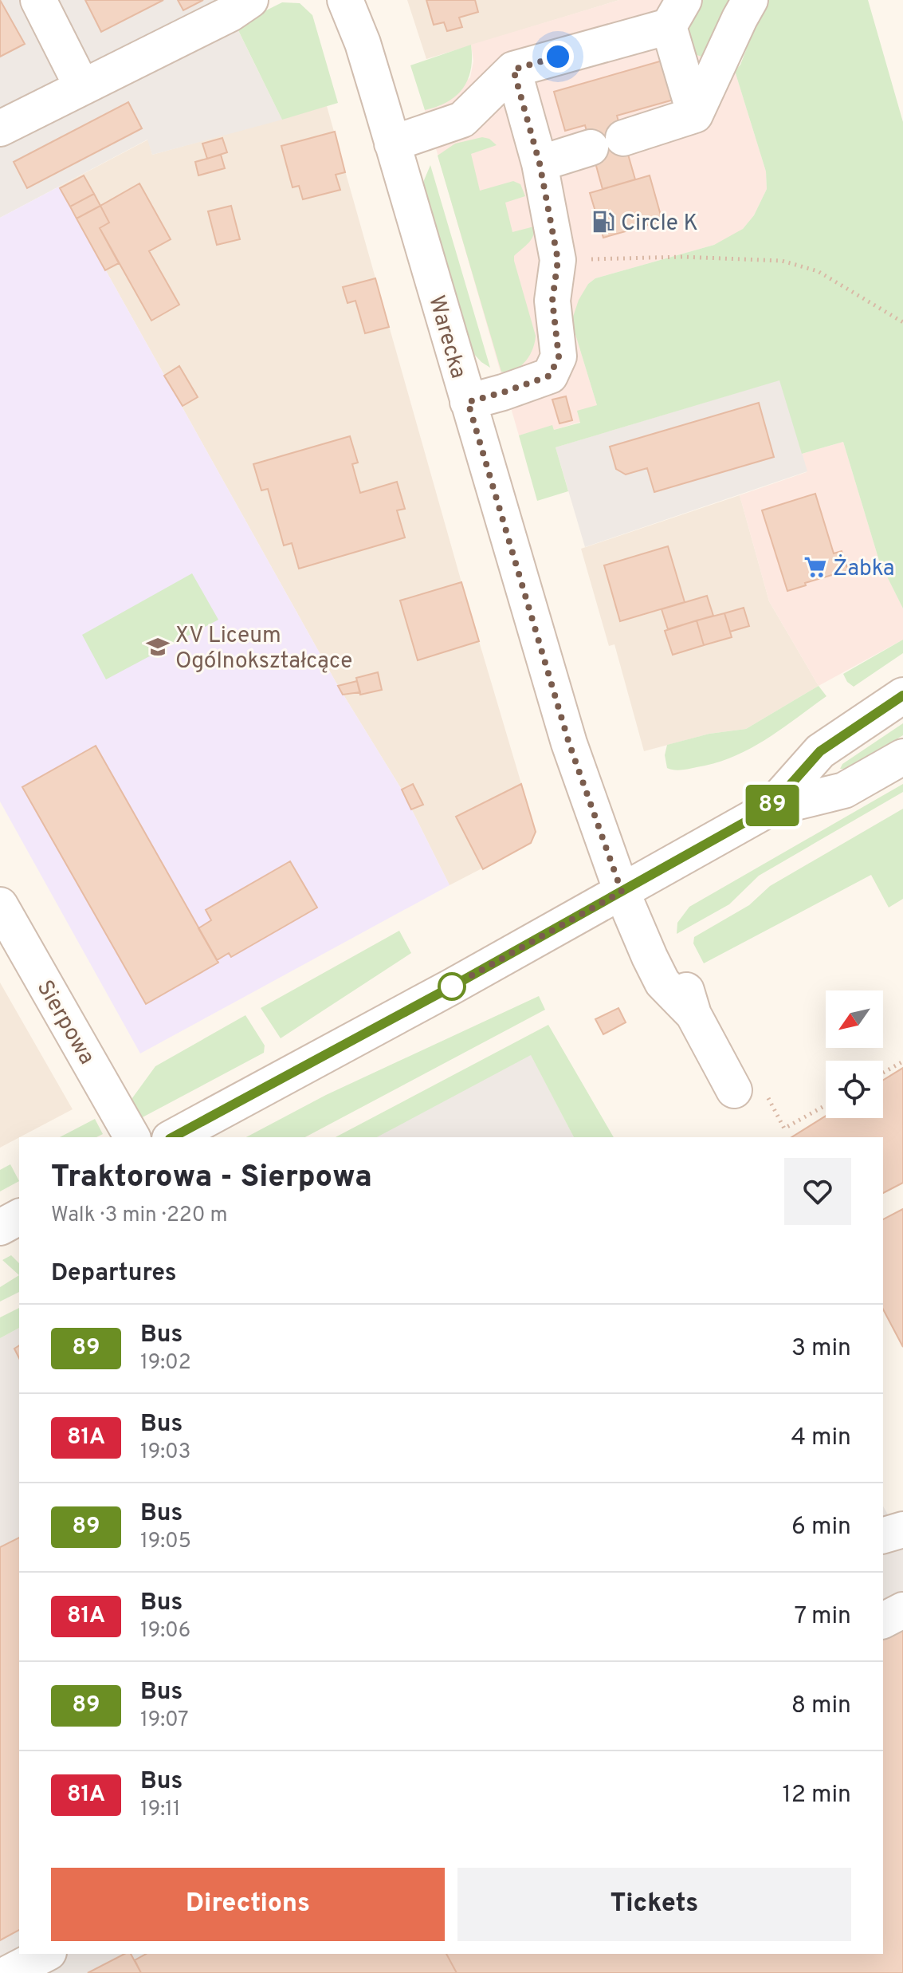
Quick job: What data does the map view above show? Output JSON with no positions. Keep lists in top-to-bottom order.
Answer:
{
  "streets": {
    "street": ["Warecka", "Sierpowa"]
  },
  "places": {
    "fuel station": ["Circle K"],
    "supermarket": ["Żabka"],
    "school or university": ["XV Liceum Ogólnokształcące"]
  },
  "lines": ["bus line 89"],
  "north": "bottom left",
  "page": {
    "on_map": "89",
    "heading": [
      ["Traktorowa - Sierpowa", "Walk · 3 min · 220 m"],
      "Departures"
    ],
    "list": [
      {
        "mark": "89",
        "name": "Bus",
        "note": "19:02",
        "value": "3 min"
      },
      {
        "mark": "81A",
        "name": "Bus",
        "note": "19:03",
        "value": "4 min"
      },
      {
        "mark": "89",
        "name": "Bus",
        "note": "19:05",
        "value": "6 min"
      },
      {
        "mark": "81A",
        "name": "Bus",
        "note": "19:06",
        "value": "7 min"
      },
      {
        "mark": "89",
        "name": "Bus",
        "note": "19:07",
        "value": "8 min"
      },
      {
        "mark": "81A",
        "name": "Bus",
        "note": "19:11",
        "value": "12 min"
      }
    ],
    "buttons": ["Directions", "Tickets"]
  }
}
